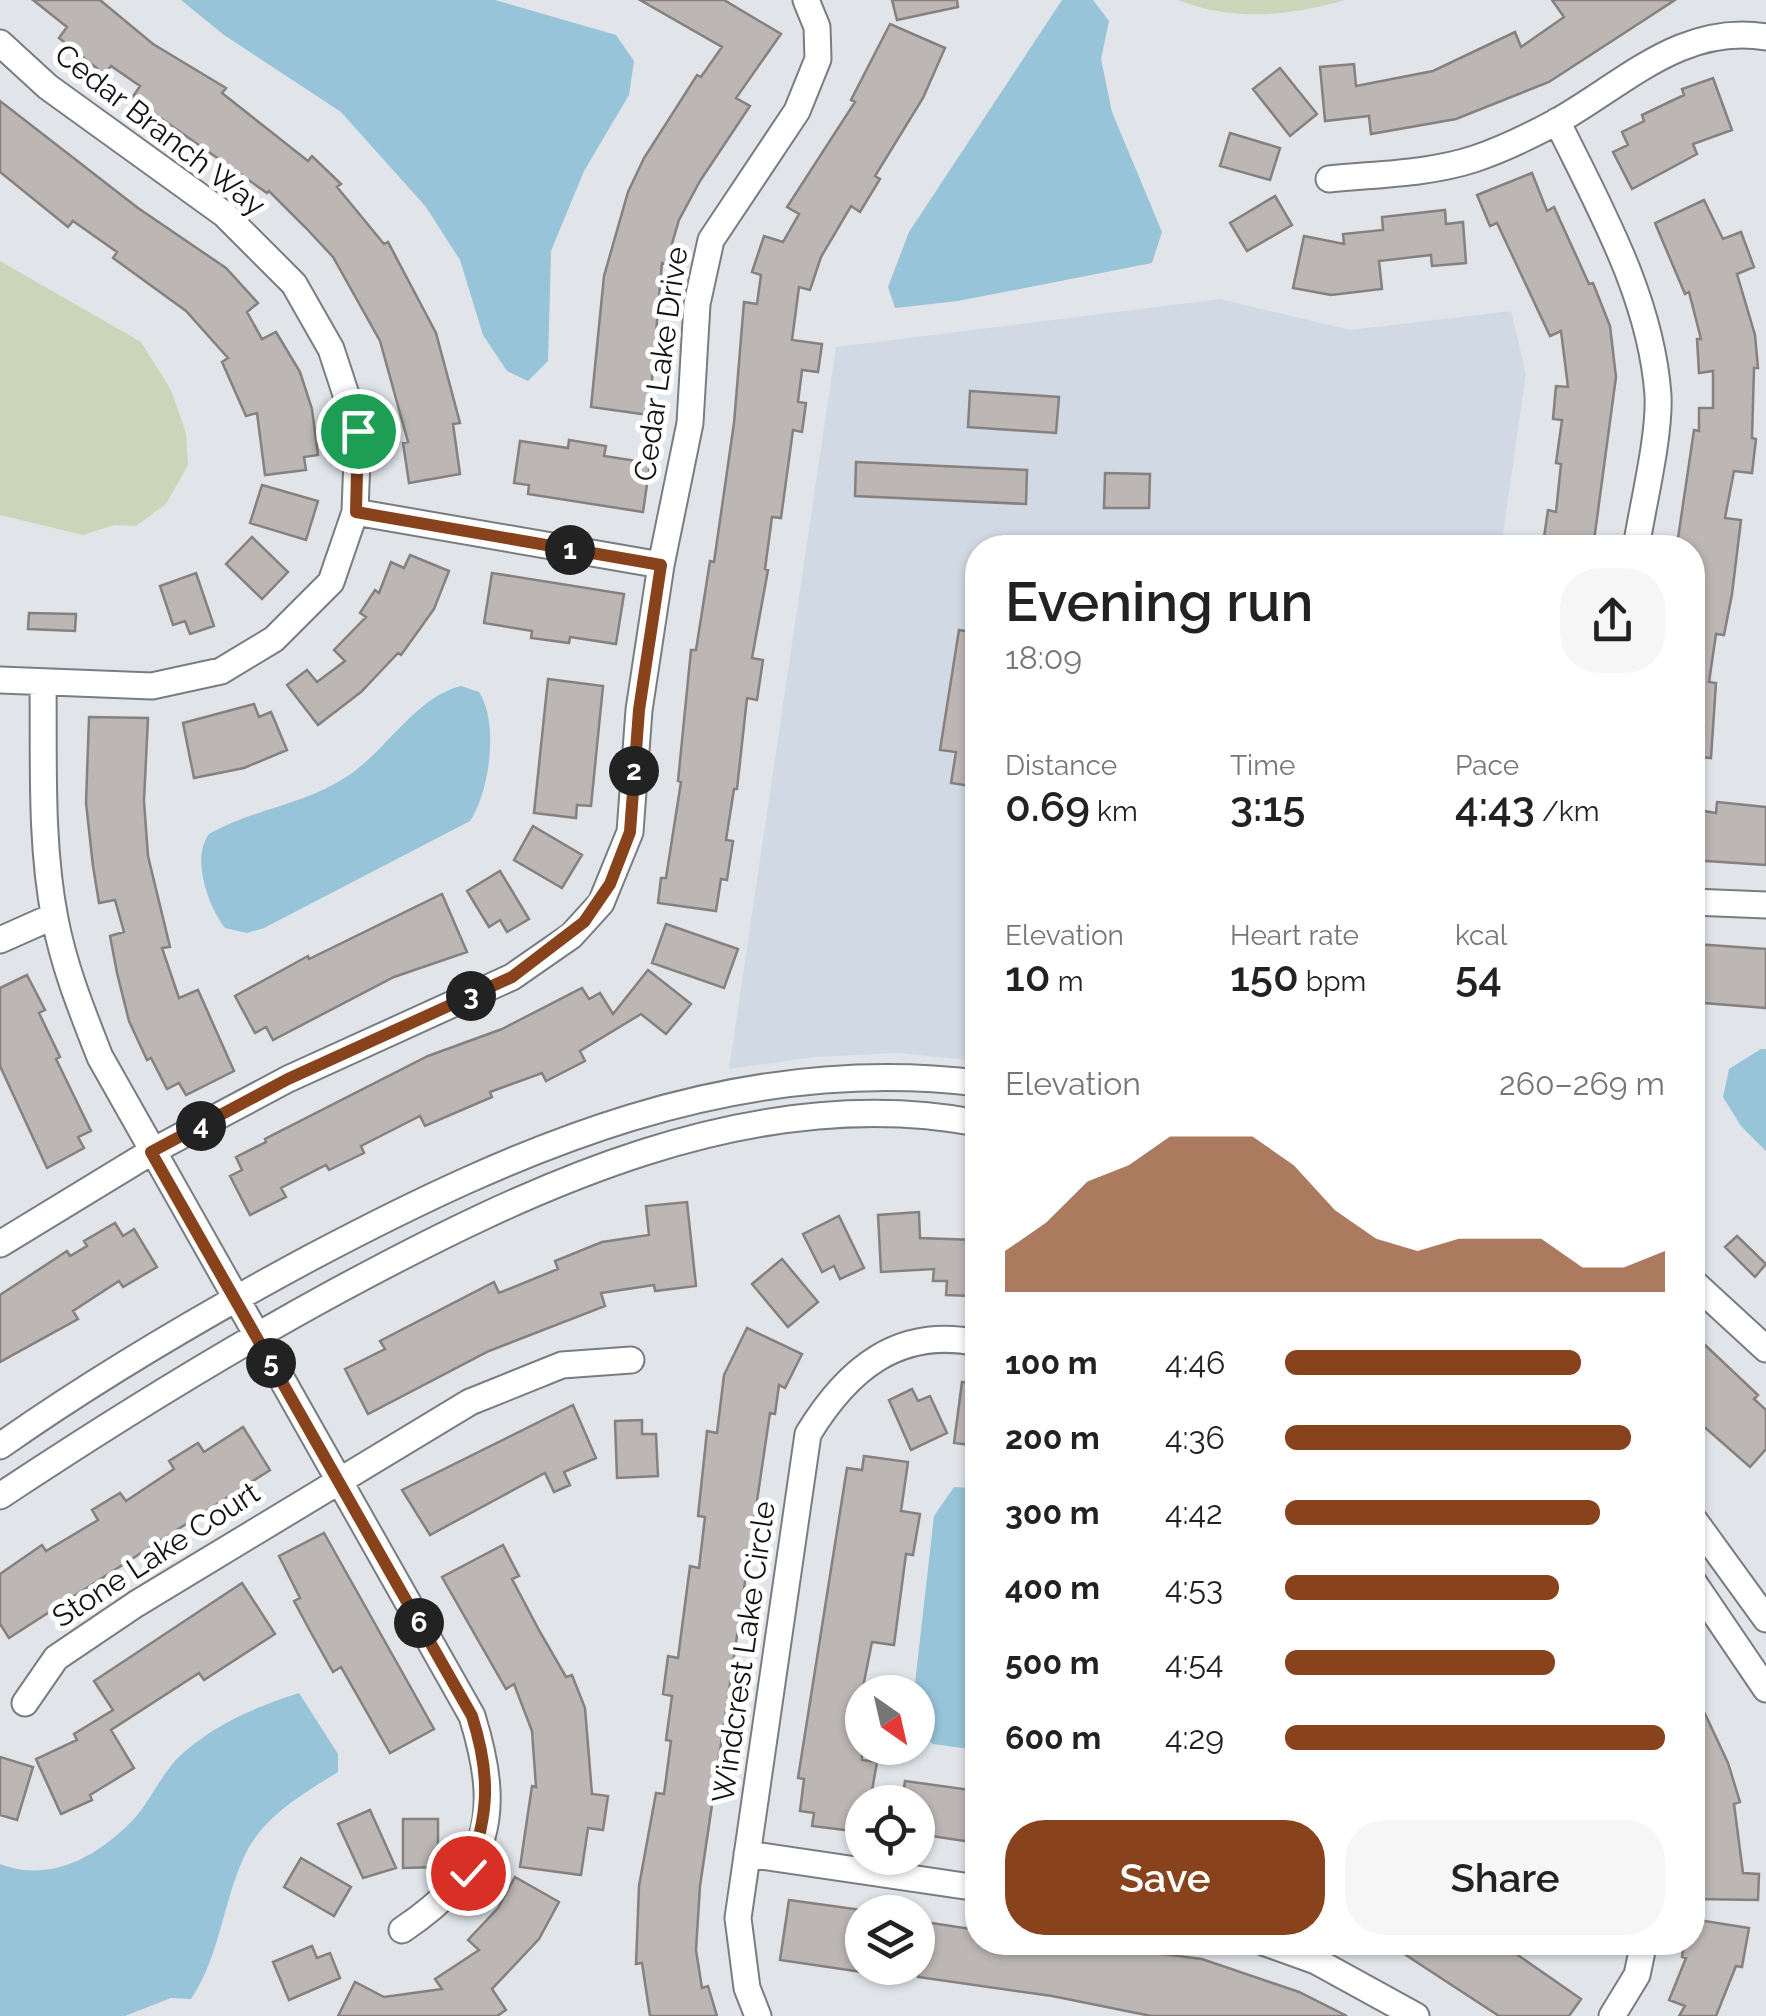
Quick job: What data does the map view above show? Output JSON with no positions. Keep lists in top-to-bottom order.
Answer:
{
  "streets": {
    "street": [
      "Cedar Branch Way",
      "Cedar Lake Drive",
      "Stone Lake Court",
      "Windcrest Lake Circle"
    ]
  },
  "north": "bottom right",
  "page": {
    "pins": [
      "1",
      "2",
      "3",
      "4",
      "5",
      "6"
    ],
    "heading": ["Evening run", "18:09"],
    "stats": [
      ["Distance", "0.69 km"],
      ["Time", "3:15"],
      ["Pace", "4:43 /km"],
      ["Elevation", "10 m"],
      ["Heart rate", "150 bpm"],
      ["kcal", "54"]
    ],
    "chart": ["Elevation", "260–269 m"],
    "list": [
      {
        "name": "100 m",
        "note": "4:46"
      },
      {
        "name": "200 m",
        "note": "4:36"
      },
      {
        "name": "300 m",
        "note": "4:42"
      },
      {
        "name": "400 m",
        "note": "4:53"
      },
      {
        "name": "500 m",
        "note": "4:54"
      },
      {
        "name": "600 m",
        "note": "4:29"
      }
    ],
    "buttons": ["Save", "Share"]
  }
}
